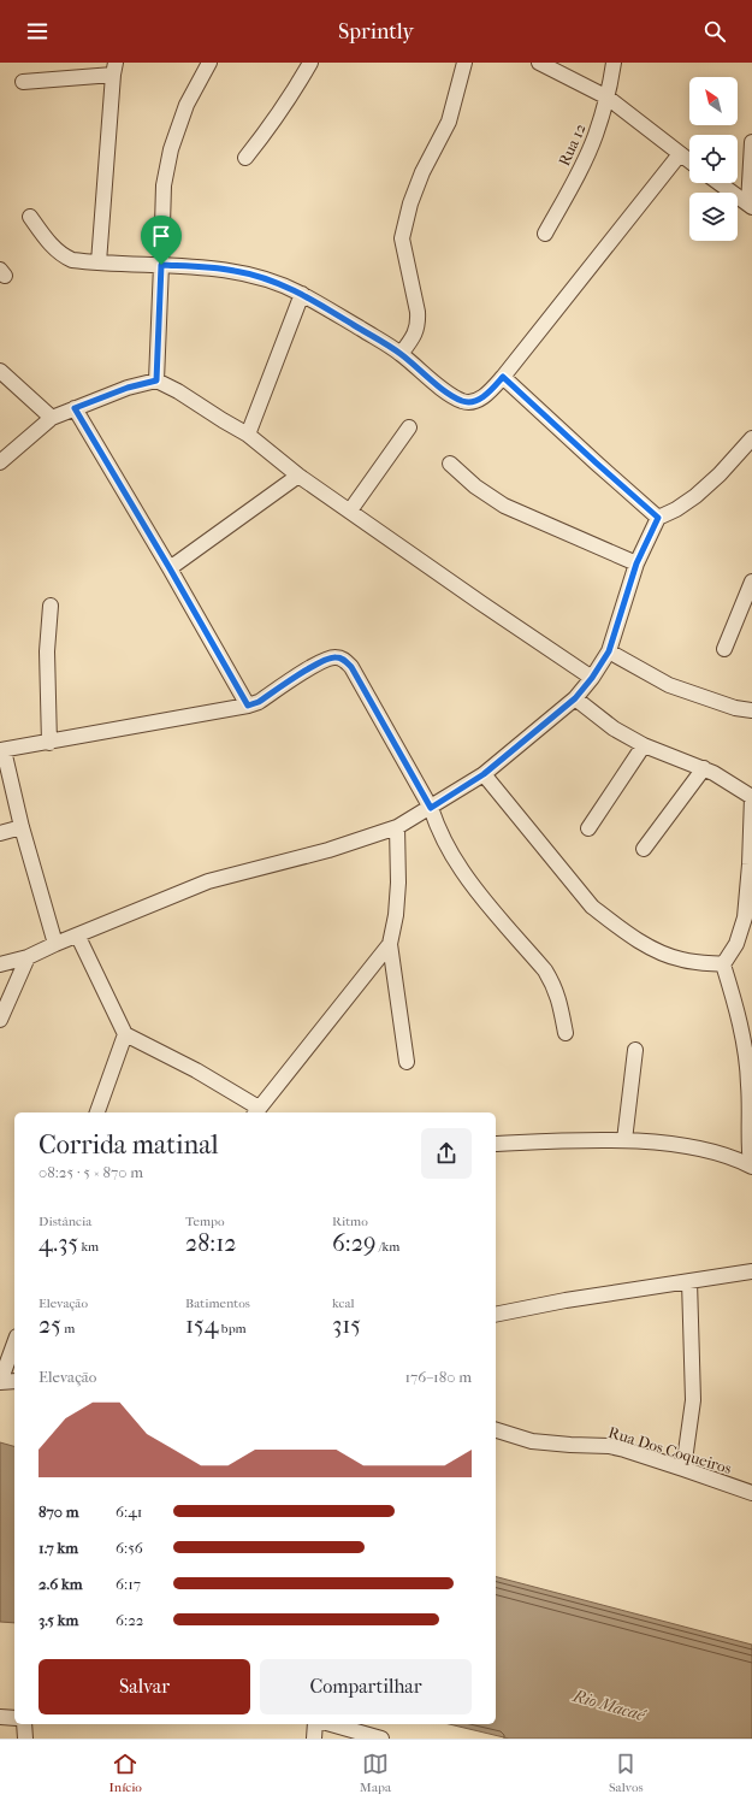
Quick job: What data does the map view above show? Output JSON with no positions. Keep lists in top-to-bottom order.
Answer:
{
  "streets": {
    "street": ["Rua 12", "Rua Dos Coqueiros"]
  },
  "water": ["Rio Macaé"],
  "north": "top left",
  "page": {
    "header": "Sprintly",
    "heading": ["Corrida matinal", "08:25 · 5 × 870 m"],
    "stats": [
      ["Distância", "4.35 km"],
      ["Tempo", "28:12"],
      ["Ritmo", "6:29 /km"],
      ["Elevação", "25 m"],
      ["Batimentos", "154 bpm"],
      ["kcal", "315"]
    ],
    "chart": ["Elevação", "176–180 m"],
    "list": [
      {
        "name": "870 m",
        "note": "6:41"
      },
      {
        "name": "1.7 km",
        "note": "6:56"
      },
      {
        "name": "2.6 km",
        "note": "6:17"
      },
      {
        "name": "3.5 km",
        "note": "6:22"
      }
    ],
    "buttons": ["Salvar", "Compartilhar"],
    "tabs": ["Início", "Mapa", "Salvos"]
  }
}
